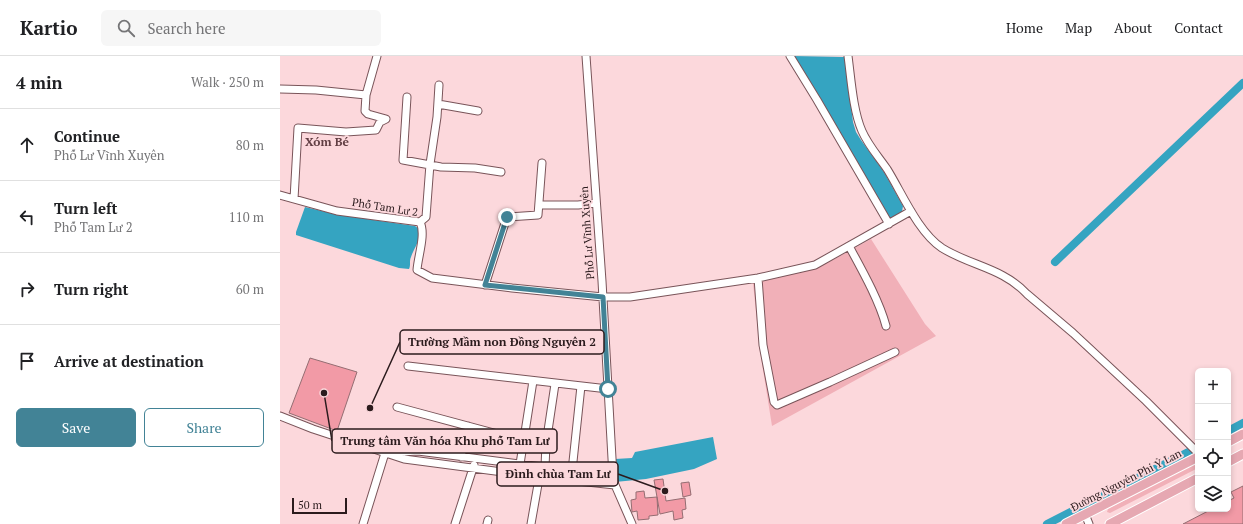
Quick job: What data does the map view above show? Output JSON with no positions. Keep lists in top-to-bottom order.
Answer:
{
  "streets": {
    "main road": ["Đường Nguyên Phi Ỷ Lan"],
    "street": ["Phố Tam Lư 2", "Phố Lư Vĩnh Xuyên"]
  },
  "crossings": [
    ["Phố Tam Lư 2", "Phố Lư Vĩnh Xuyên"]
  ],
  "districts": ["Xóm Bé"],
  "places": ["Trung tâm Văn hóa Khu phố Tam Lư", "Trường Mầm non Đồng Nguyên 2", "Đình chùa Tam Lư"],
  "scale_bar": "50 m",
  "page": {
    "header": "Kartio",
    "search": "Search here",
    "nav": [
      "Home",
      "Map",
      "About",
      "Contact"
    ],
    "heading": ["4 min", "Walk · 250 m"],
    "list": [
      ["Continue", "Phố Lư Vĩnh Xuyên", "80 m"],
      ["Turn left", "Phố Tam Lư 2", "110 m"],
      ["Turn right", "60 m"],
      "Arrive at destination"
    ],
    "map_buttons": ["+", "−"],
    "buttons": ["Save", "Share"],
    "scale": "50 m"
  }
}
